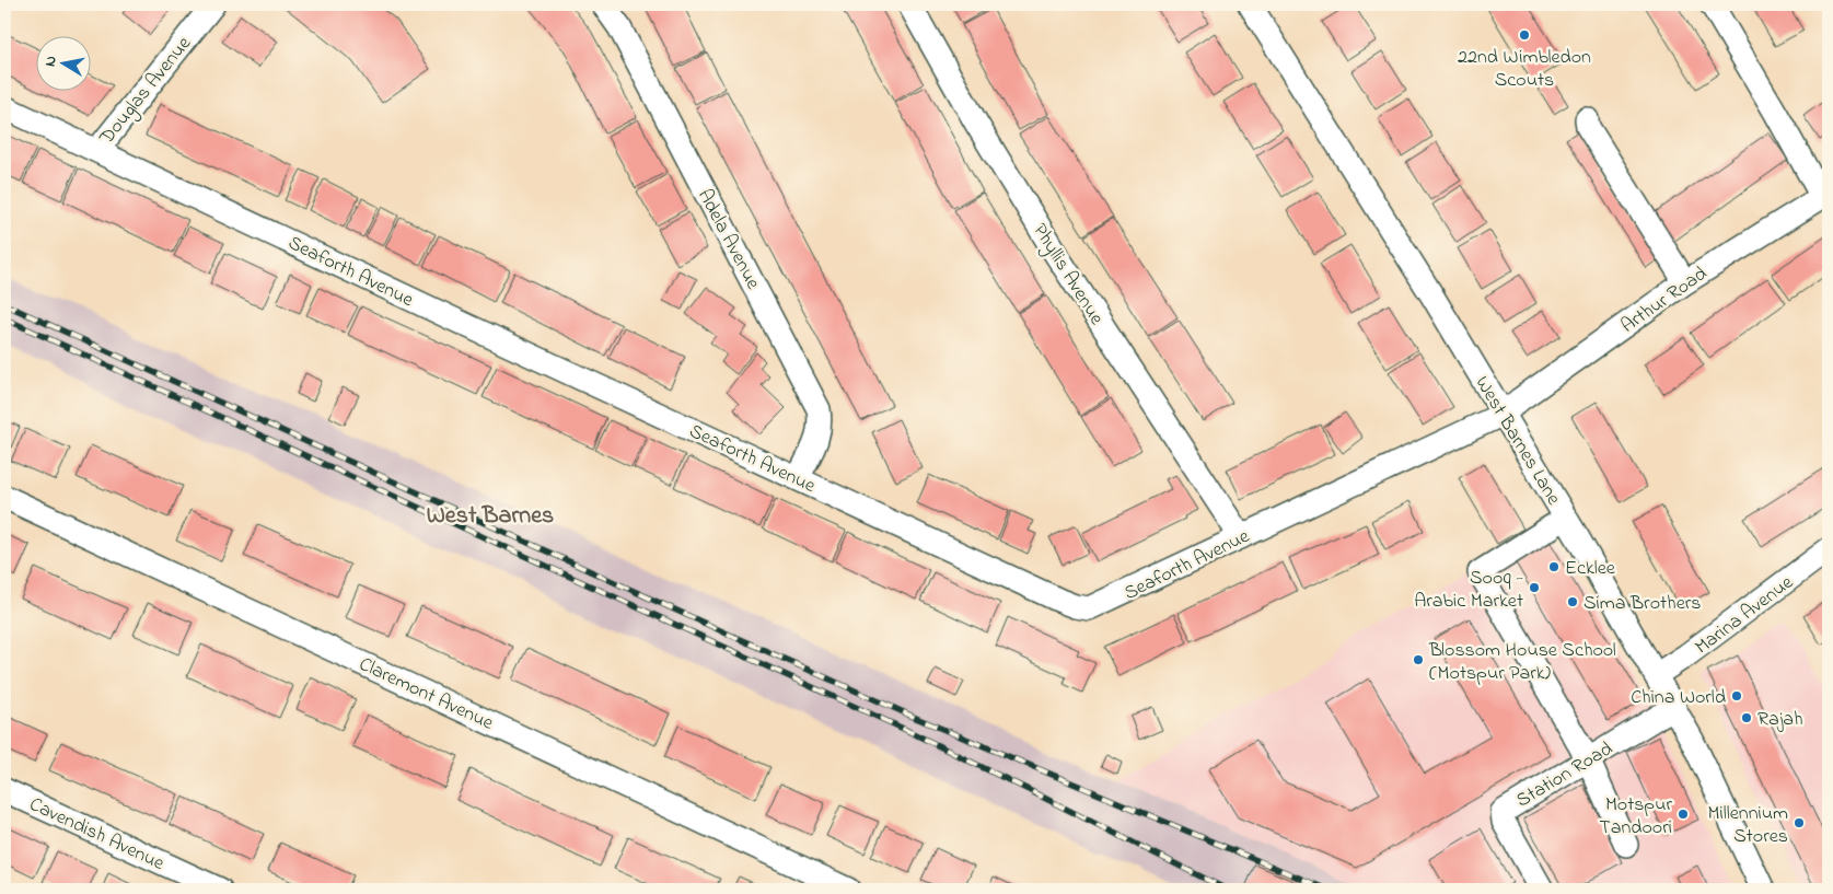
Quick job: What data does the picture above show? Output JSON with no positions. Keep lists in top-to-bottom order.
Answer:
{
  "streets": {
    "street": [
      "Douglas Avenue",
      "Adela Avenue",
      "Seaforth Avenue",
      "Phyllis Avenue",
      "Arthur Road",
      "West Barnes Lane",
      "Marina Avenue",
      "Claremont Avenue",
      "Station Road",
      "Cavendish Avenue"
    ]
  },
  "crossings": [
    ["Douglas Avenue", "Seaforth Avenue"],
    ["Adela Avenue", "Seaforth Avenue"],
    ["Seaforth Avenue", "Phyllis Avenue"],
    ["Seaforth Avenue", "Arthur Road"],
    ["Seaforth Avenue", "West Barnes Lane"],
    ["Arthur Road", "West Barnes Lane"],
    ["West Barnes Lane", "Marina Avenue"],
    ["West Barnes Lane", "Station Road"]
  ],
  "districts": ["West Barnes"],
  "places": [
    "22nd Wimbledon Scouts",
    "Ecklee",
    "Sooq - Arabic Market",
    "Sima Brothers",
    "Blossom House School (Motspur Park)",
    "China World",
    "Rajah",
    "Motspur Tandoori",
    "Millennium Stores"
  ],
  "north": "left"
}
